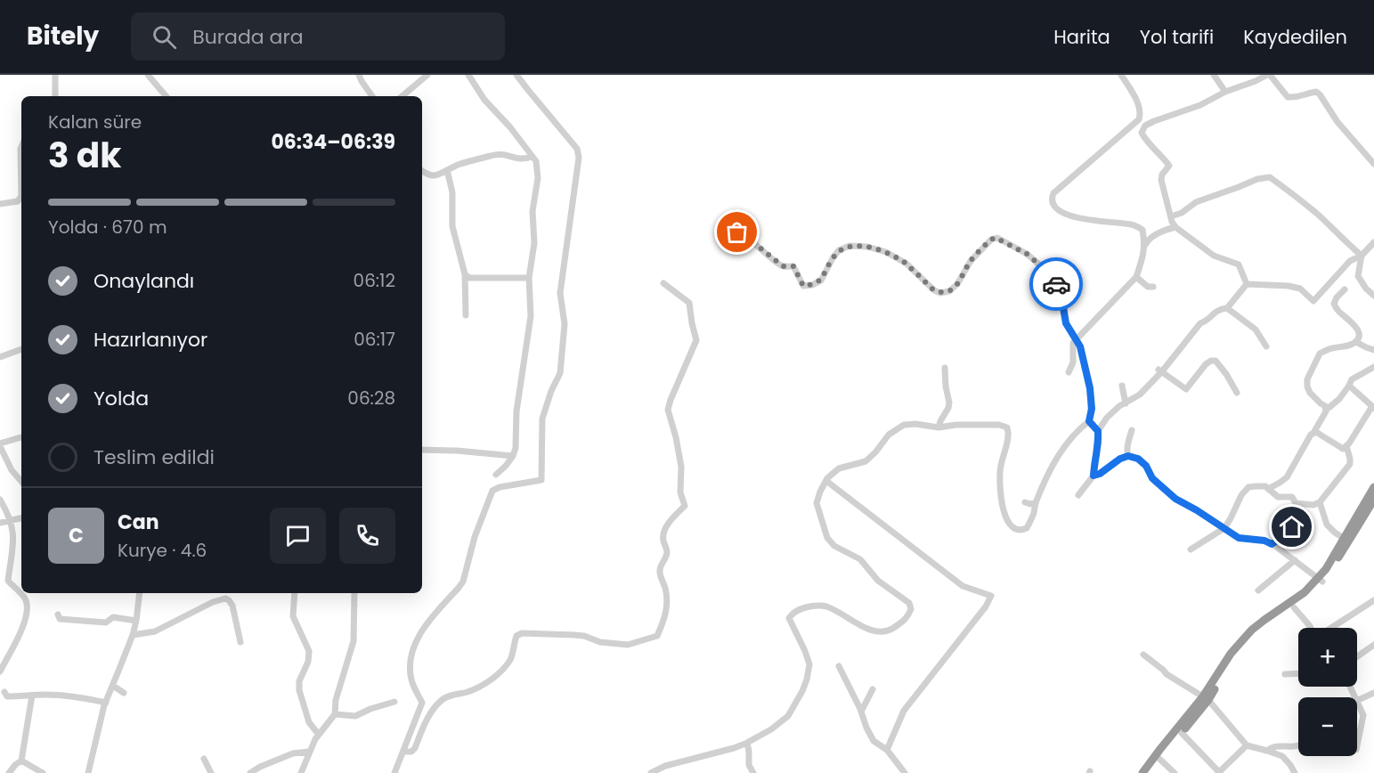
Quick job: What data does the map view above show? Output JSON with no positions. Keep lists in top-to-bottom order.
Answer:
{
  "page": {
    "header": "Bitely",
    "search": "Burada ara",
    "nav": ["Harita", "Yol tarifi", "Kaydedilen"],
    "heading": ["3 dk", "Kalan süre", "06:34–06:39"],
    "panel": ["Can", "Kurye · 4.6"],
    "bar": "Yolda · 670 m",
    "list": [
      ["Onaylandı", "06:12"],
      ["Hazırlanıyor", "06:17"],
      ["Yolda", "06:28"],
      "Teslim edildi"
    ],
    "round": "C",
    "map_buttons": ["+", "−"]
  }
}
